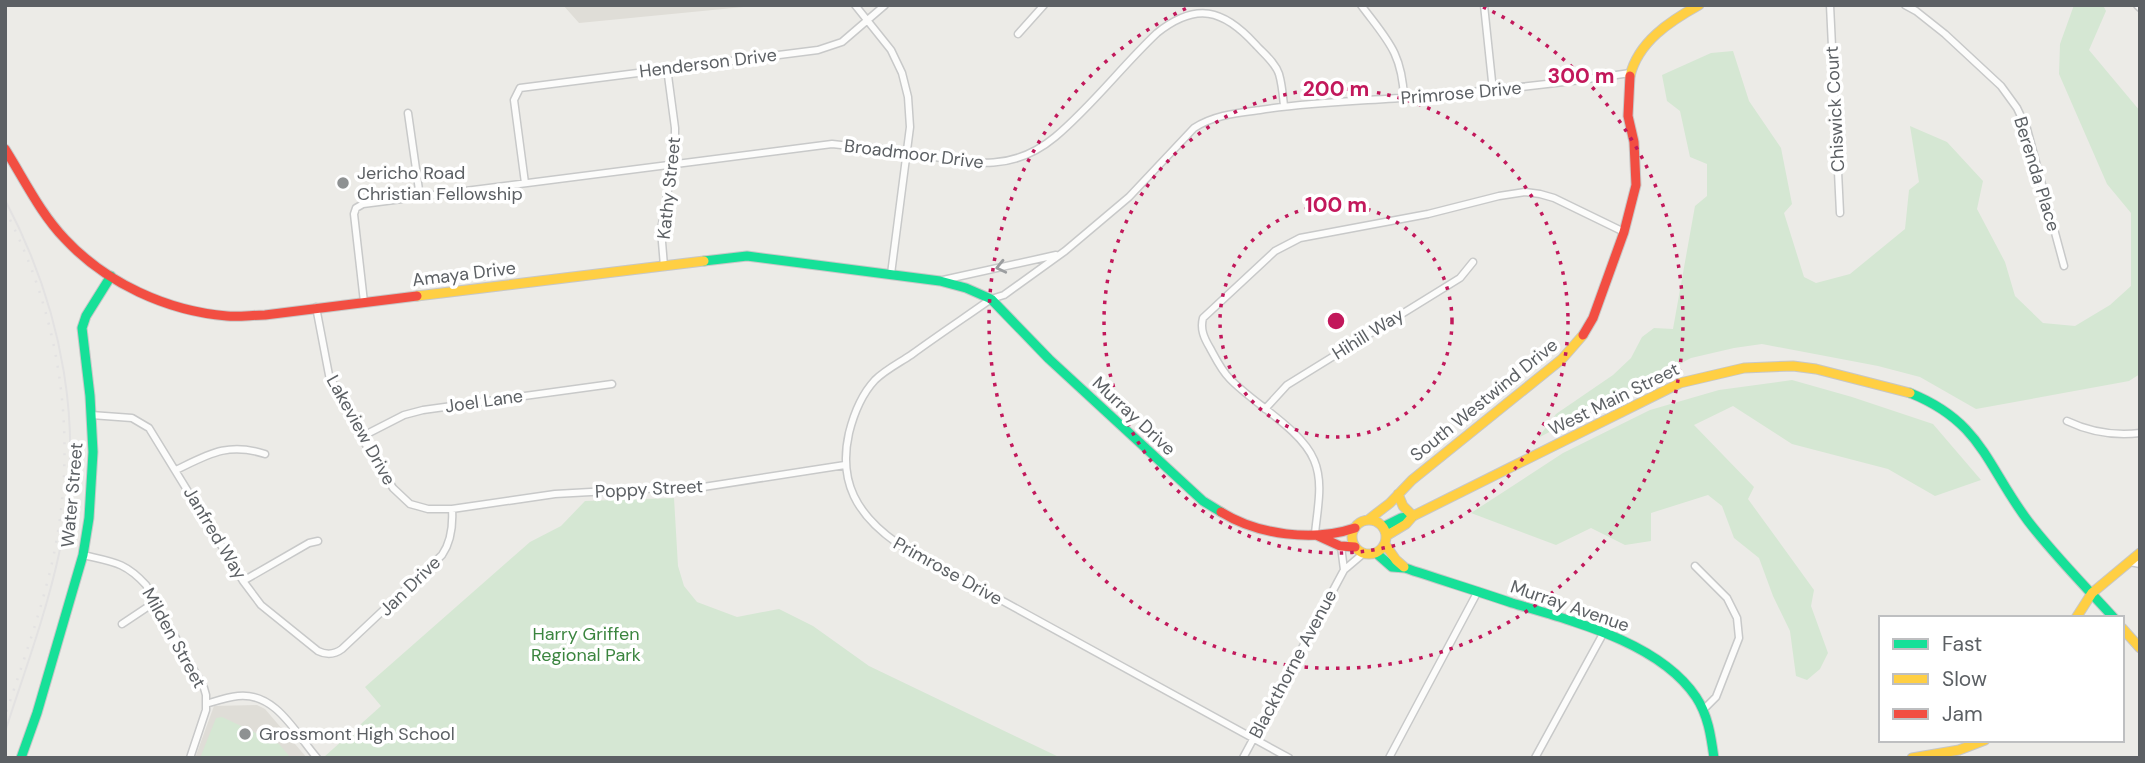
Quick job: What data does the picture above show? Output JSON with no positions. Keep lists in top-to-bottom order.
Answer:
{
  "streets": {
    "main road": [
      "Amaya Drive",
      "West Main Street",
      "South Westwind Drive",
      "Murray Drive",
      "Water Street",
      "Murray Avenue"
    ],
    "street": [
      "Henderson Drive",
      "Primrose Drive",
      "Chiswick Court",
      "Broadmoor Drive",
      "Berenda Place",
      "Kathy Street",
      "Hihill Way",
      "Joel Lane",
      "Lakeview Drive",
      "Poppy Street",
      "Janfred Way",
      "Jan Drive",
      "Milden Street",
      "Blackthorne Avenue"
    ]
  },
  "crossings": [
    ["Henderson Drive", "Broadmoor Drive"],
    ["Henderson Drive", "Kathy Street"],
    ["Primrose Drive", "Broadmoor Drive"],
    ["Primrose Drive", "Amaya Drive"],
    ["Primrose Drive", "South Westwind Drive"],
    ["Primrose Drive", "Murray Drive"],
    ["Primrose Drive", "Poppy Street"],
    ["Primrose Drive", "Blackthorne Avenue"],
    ["Broadmoor Drive", "Kathy Street"],
    ["Broadmoor Drive", "Amaya Drive"],
    ["Kathy Street", "Amaya Drive"],
    ["Amaya Drive", "Murray Drive"],
    ["Amaya Drive", "Lakeview Drive"],
    ["Amaya Drive", "Water Street"],
    ["West Main Street", "South Westwind Drive"],
    ["West Main Street", "Murray Avenue"],
    ["West Main Street", "Blackthorne Avenue"],
    ["South Westwind Drive", "Murray Avenue"],
    ["South Westwind Drive", "Blackthorne Avenue"],
    ["Joel Lane", "Lakeview Drive"],
    ["Lakeview Drive", "Poppy Street"],
    ["Lakeview Drive", "Jan Drive"],
    ["Poppy Street", "Jan Drive"],
    ["Water Street", "Janfred Way"],
    ["Water Street", "Milden Street"],
    ["Janfred Way", "Jan Drive"],
    ["Murray Avenue", "Blackthorne Avenue"]
  ],
  "parks": ["Harry Griffen Regional Park"],
  "places": ["Jericho Road Christian Fellowship", "Grossmont High School"],
  "legend": ["Fast", "Slow", "Jam"],
  "rings": ["300 m", "200 m", "100 m"]
}
